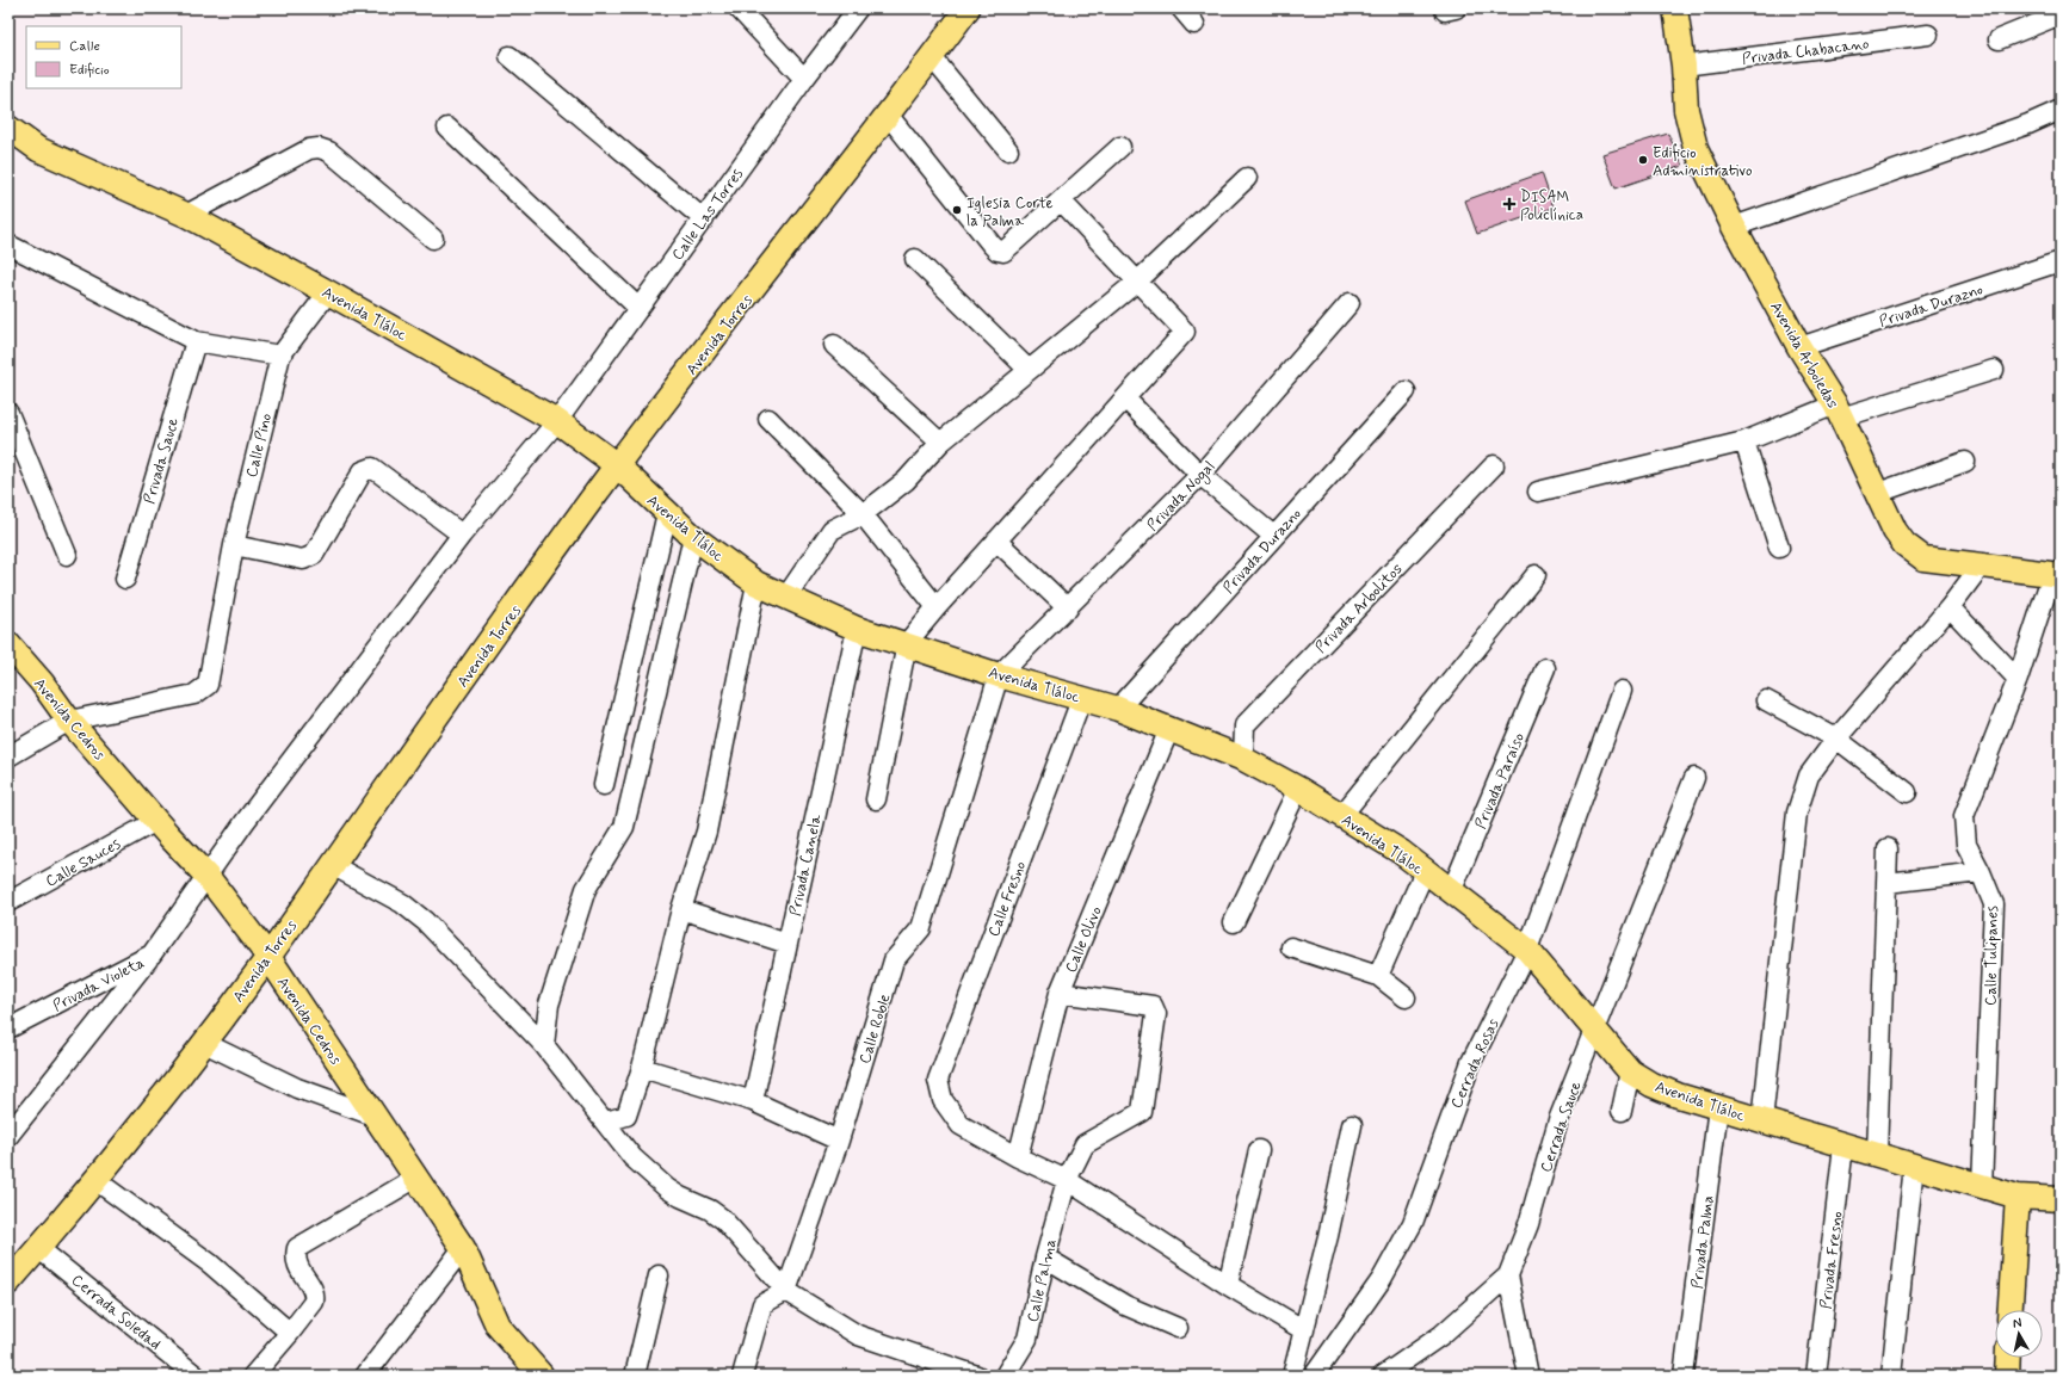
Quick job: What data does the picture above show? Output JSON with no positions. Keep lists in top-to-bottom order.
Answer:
{
  "streets": {
    "main road": [
      "Avenida Tláloc",
      "Avenida Torres",
      "Avenida Arboledas",
      "Avenida Cedros"
    ],
    "street": [
      "Privada Chabacano",
      "Calle Las Torres",
      "Privada Durazno",
      "Calle Pino",
      "Privada Sauce",
      "Privada Nogal",
      "Privada Arbolitos",
      "Privada Paraíso",
      "Calle Sauces",
      "Privada Canela",
      "Calle Fresno",
      "Calle Olivo",
      "Calle Tulipanes",
      "Privada Violeta",
      "Calle Roble",
      "Cerrada Rosas",
      "Cerrada Sauce",
      "Privada Palma",
      "Privada Fresno",
      "Calle Palma",
      "Cerrada Soledad"
    ]
  },
  "crossings": [
    ["Privada Chabacano", "Avenida Arboledas"],
    ["Calle Las Torres", "Avenida Tláloc"],
    ["Calle Las Torres", "Privada Violeta"],
    ["Privada Durazno", "Avenida Tláloc"],
    ["Privada Durazno", "Avenida Arboledas"],
    ["Avenida Tláloc", "Avenida Torres"],
    ["Avenida Tláloc", "Privada Nogal"],
    ["Avenida Tláloc", "Privada Arbolitos"],
    ["Avenida Tláloc", "Privada Paraíso"],
    ["Avenida Tláloc", "Privada Canela"],
    ["Avenida Tláloc", "Calle Fresno"],
    ["Avenida Tláloc", "Calle Olivo"],
    ["Avenida Tláloc", "Calle Tulipanes"],
    ["Avenida Tláloc", "Calle Roble"],
    ["Avenida Tláloc", "Cerrada Rosas"],
    ["Avenida Tláloc", "Cerrada Sauce"],
    ["Avenida Tláloc", "Privada Palma"],
    ["Avenida Tláloc", "Privada Fresno"],
    ["Avenida Torres", "Avenida Cedros"],
    ["Avenida Torres", "Cerrada Soledad"],
    ["Avenida Arboledas", "Calle Tulipanes"],
    ["Calle Pino", "Avenida Cedros"],
    ["Privada Nogal", "Calle Roble"],
    ["Avenida Cedros", "Calle Sauces"],
    ["Avenida Cedros", "Privada Violeta"],
    ["Calle Fresno", "Calle Olivo"],
    ["Calle Olivo", "Calle Palma"]
  ],
  "places": {
    "other": ["Edificio Administrativo", "Iglesia Corte la Palma"],
    "health": ["DISAM Policlínica"]
  },
  "legend": ["Calle", "Edificio"],
  "north": "top"
}
